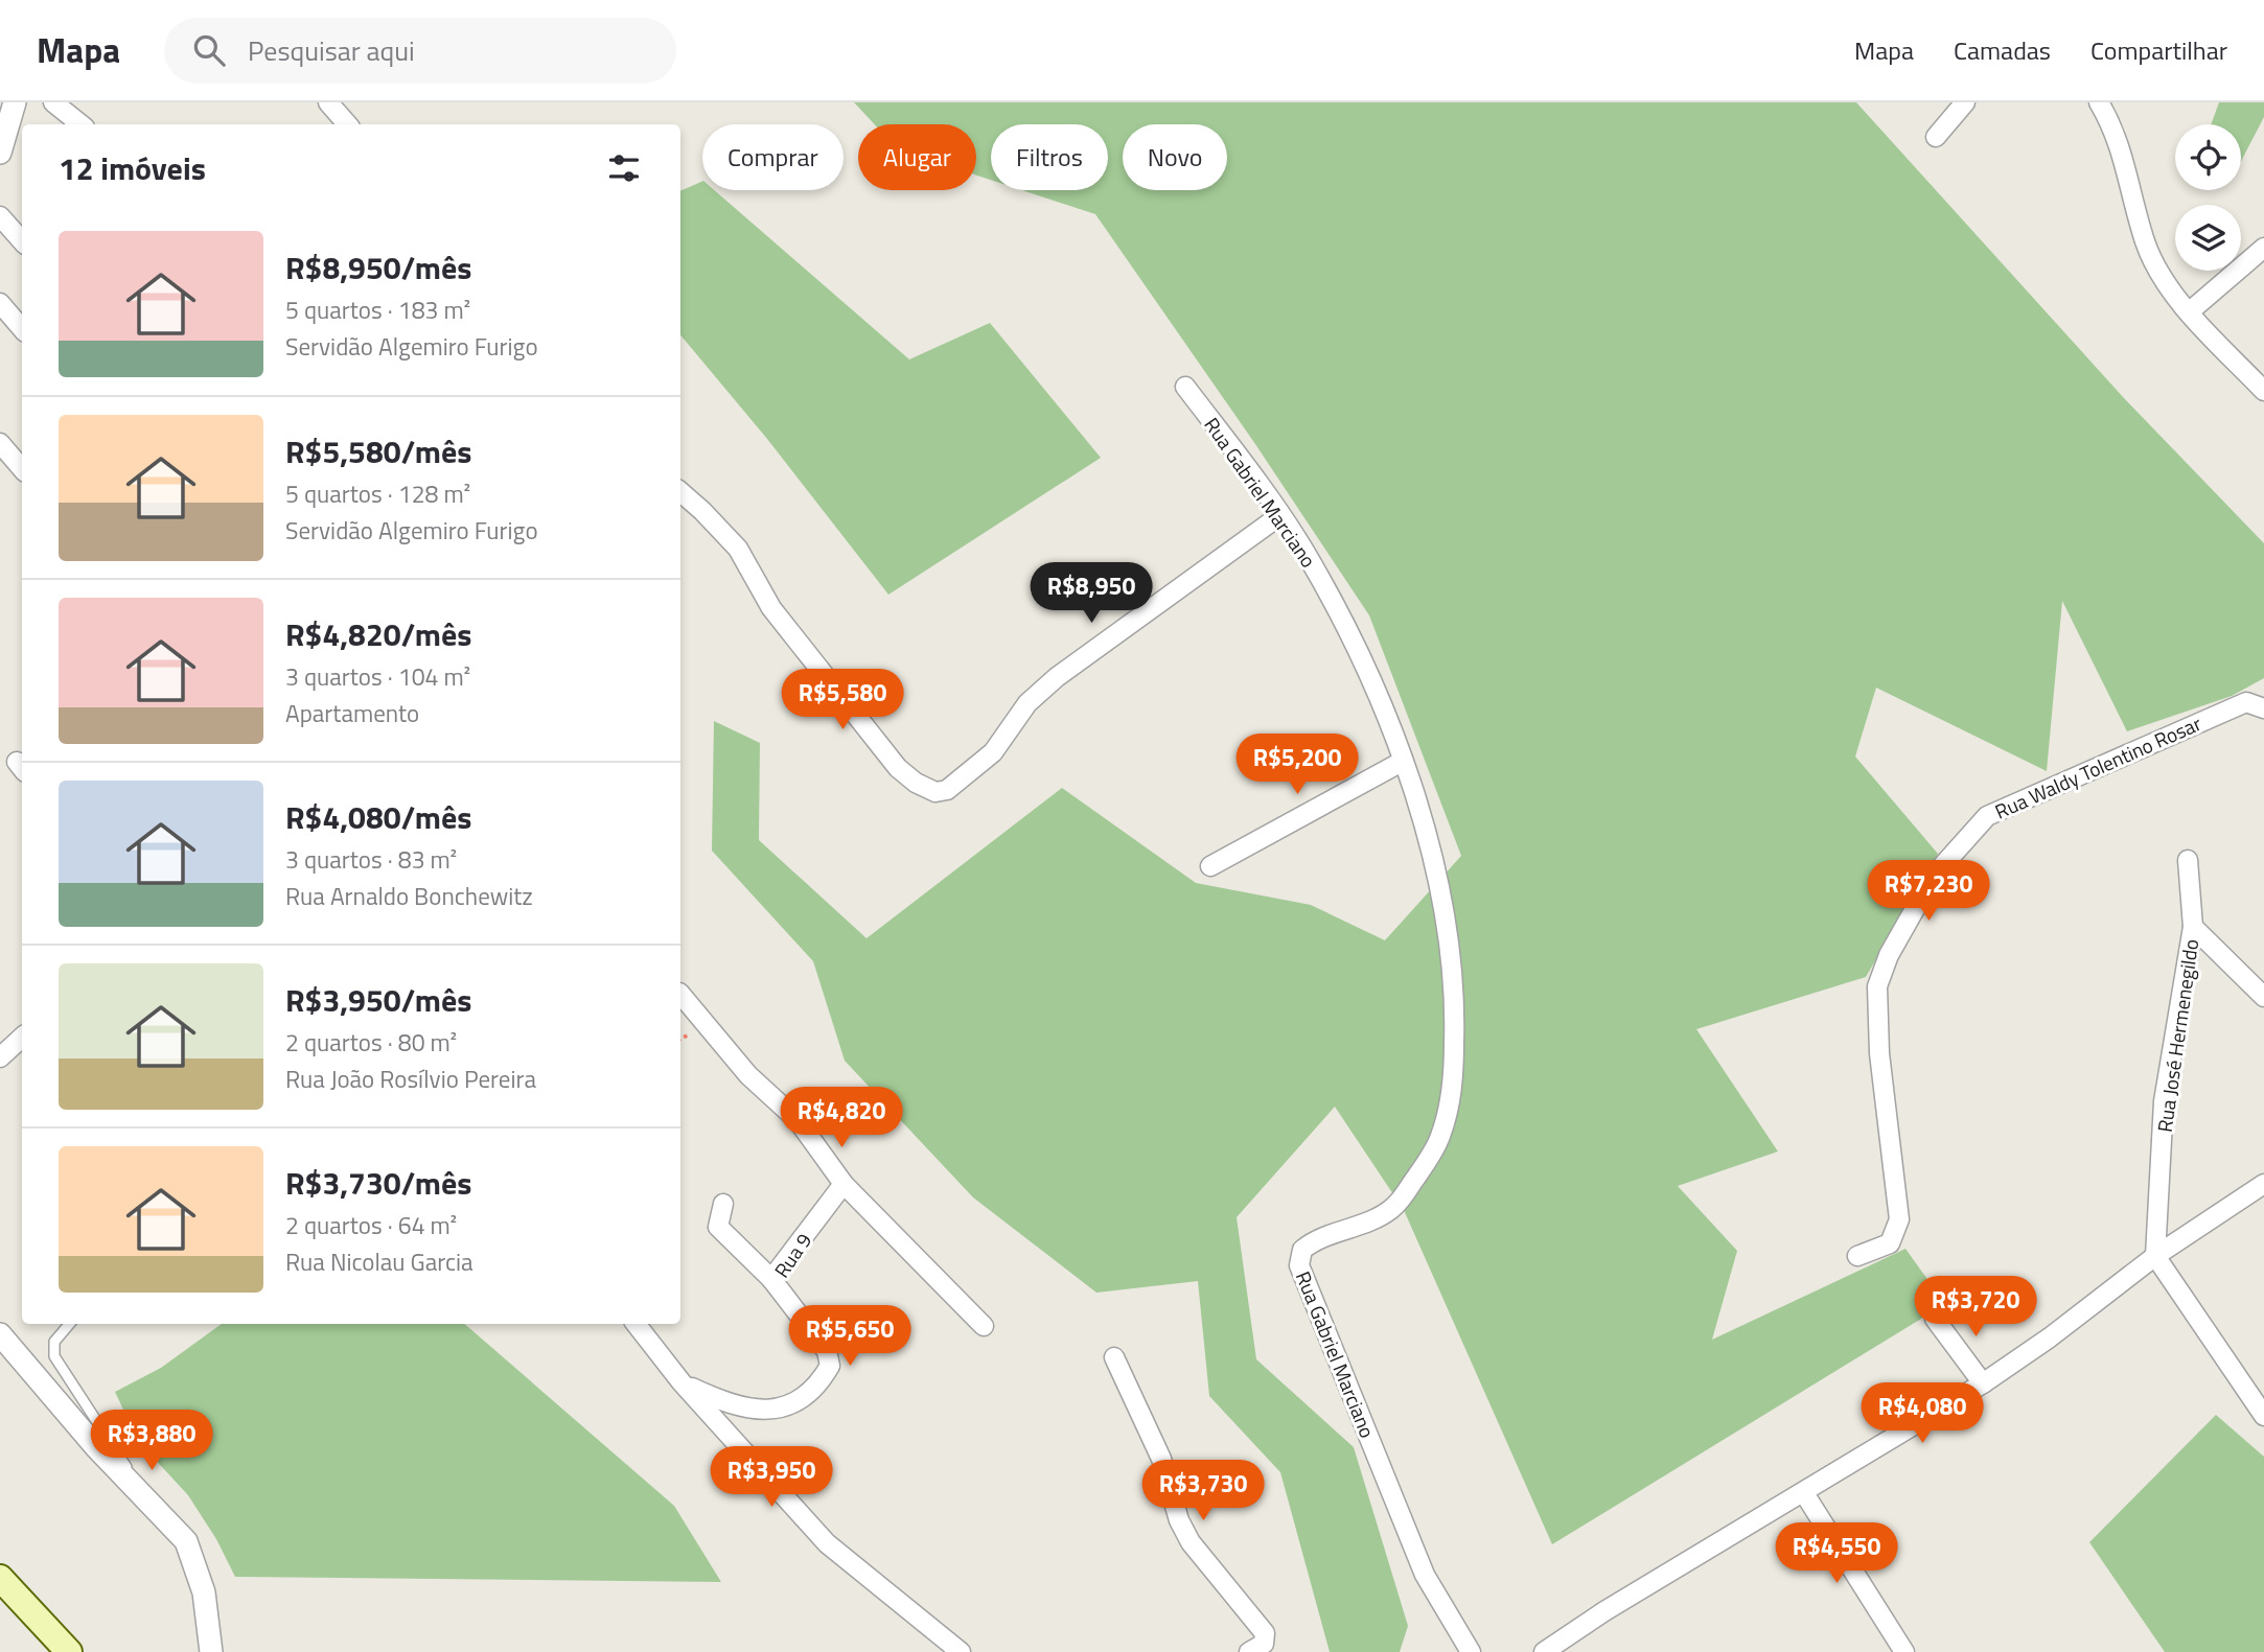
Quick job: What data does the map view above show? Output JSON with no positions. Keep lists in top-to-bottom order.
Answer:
{
  "streets": {
    "street": [
      "Rua Gabriel Marciano",
      "Rua Waldy Tolentino Rosar",
      "Rua José Hermenegildo",
      "Rua 9"
    ]
  },
  "page": {
    "header": "Mapa",
    "search": "Pesquisar aqui",
    "nav": ["Mapa", "Camadas", "Compartilhar"],
    "chip": [
      "Comprar",
      "Alugar",
      "Filtros",
      "Novo"
    ],
    "heading": "12 imóveis",
    "list": [
      {
        "name": "R$8,950/mês",
        "note": "5 quartos · 183 m² · Servidão Algemiro Furigo"
      },
      {
        "name": "R$5,580/mês",
        "note": "5 quartos · 128 m² · Servidão Algemiro Furigo"
      },
      {
        "name": "R$4,820/mês",
        "note": "3 quartos · 104 m² · Apartamento"
      },
      {
        "name": "R$4,080/mês",
        "note": "3 quartos · 83 m² · Rua Arnaldo Bonchewitz"
      },
      {
        "name": "R$3,950/mês",
        "note": "2 quartos · 80 m² · Rua João Rosílvio Pereira"
      },
      {
        "name": "R$3,730/mês",
        "note": "2 quartos · 64 m² · Rua Nicolau Garcia"
      }
    ],
    "price": [
      "R$8,950",
      "R$5,580",
      "R$5,200",
      "R$7,230",
      "R$4,820",
      "R$3,720",
      "R$5,650",
      "R$4,080",
      "R$3,880",
      "R$3,950",
      "R$3,730",
      "R$4,550"
    ]
  }
}
